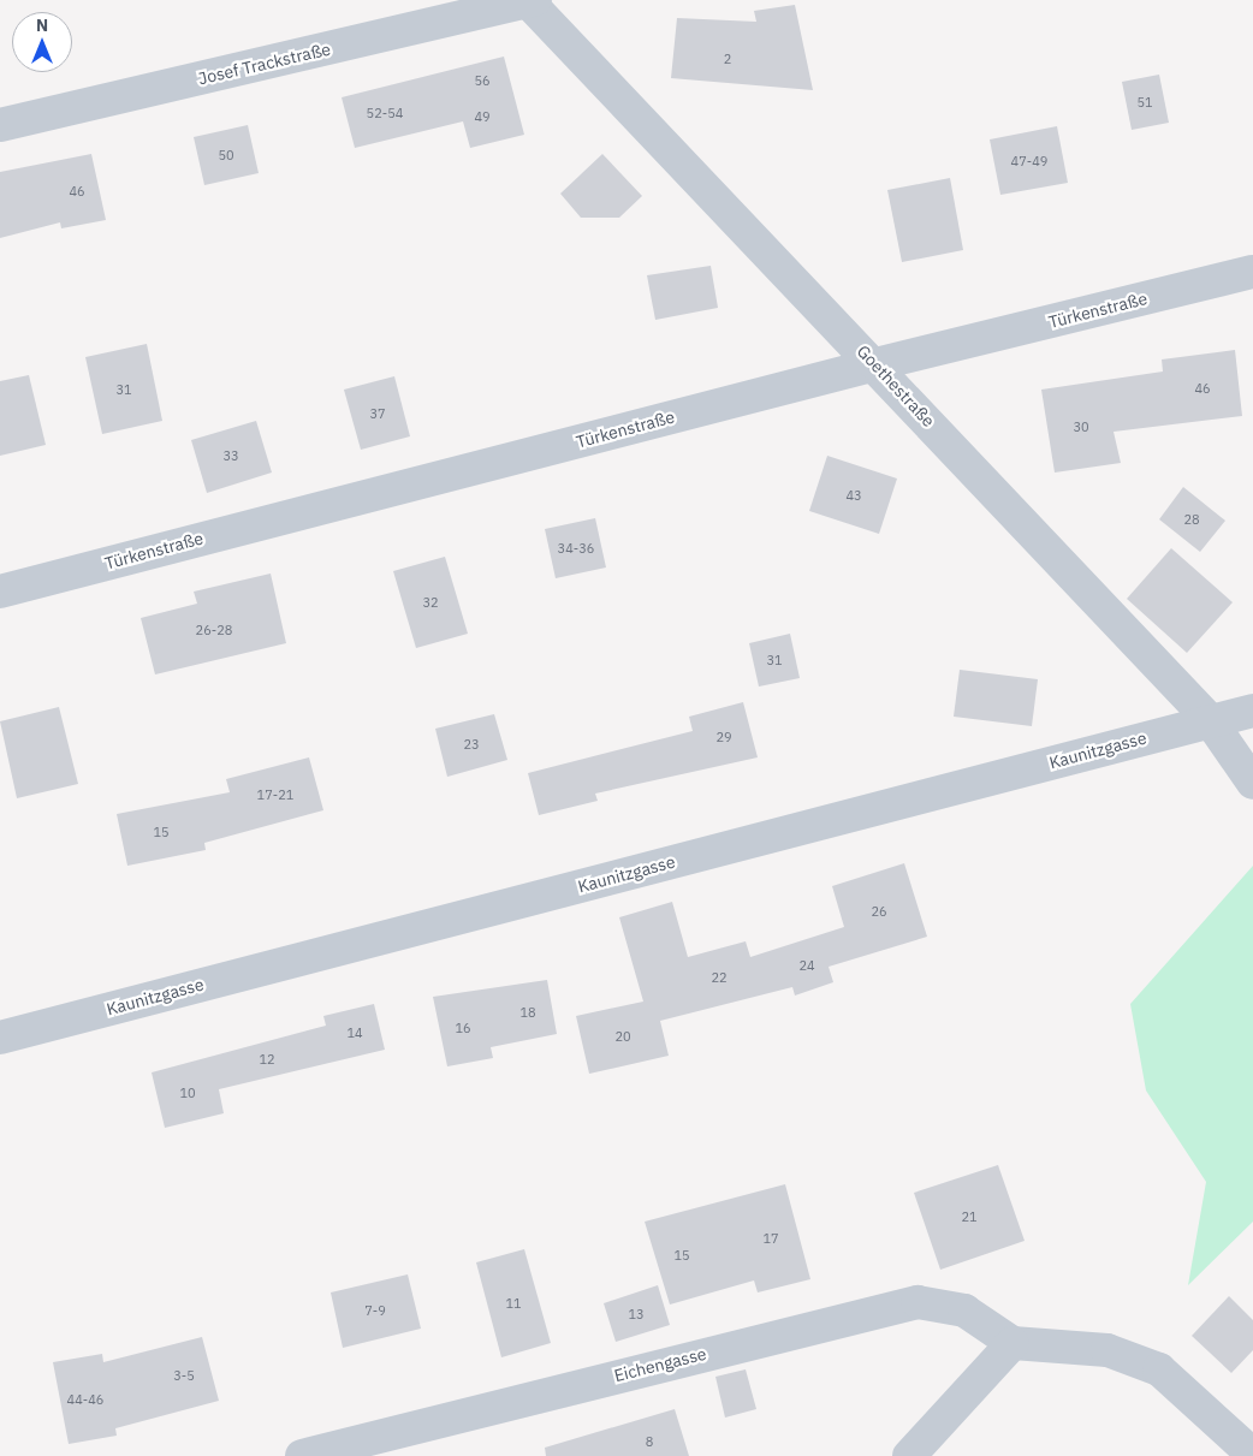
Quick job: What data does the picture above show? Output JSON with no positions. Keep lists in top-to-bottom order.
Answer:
{
  "streets": {
    "street": [
      "Josef Trackstraße",
      "Türkenstraße",
      "Goethestraße",
      "Kaunitzgasse",
      "Eichengasse"
    ]
  },
  "crossings": [
    ["Josef Trackstraße", "Goethestraße"],
    ["Türkenstraße", "Goethestraße"],
    ["Goethestraße", "Kaunitzgasse"]
  ],
  "house_numbers": [
    "2",
    "56",
    "51",
    "52-54",
    "49",
    "50",
    "47-49",
    "46",
    "46",
    "31",
    "37",
    "30",
    "33",
    "43",
    "28",
    "34-36",
    "32",
    "26-28",
    "31",
    "29",
    "23",
    "17-21",
    "15",
    "26",
    "24",
    "22",
    "18",
    "16",
    "14",
    "20",
    "12",
    "10",
    "21",
    "17",
    "15",
    "11",
    "7-9",
    "13",
    "3-5",
    "44-46",
    "8"
  ],
  "north": "top"
}
